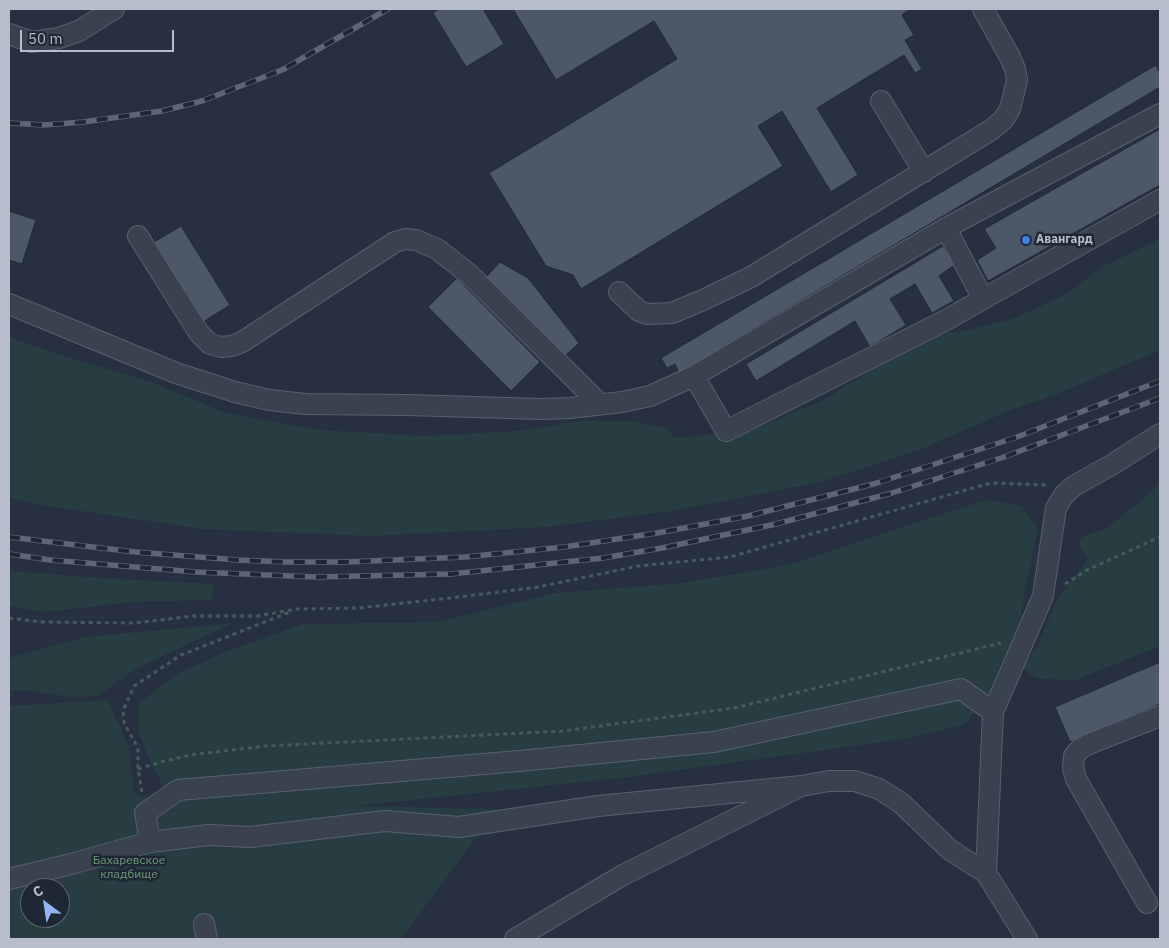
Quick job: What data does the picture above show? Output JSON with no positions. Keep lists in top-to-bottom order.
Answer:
{
  "parks": ["Бахаревское кладбище"],
  "places": ["Авангард"],
  "scale_bar": "50 m",
  "north": "top left"
}
